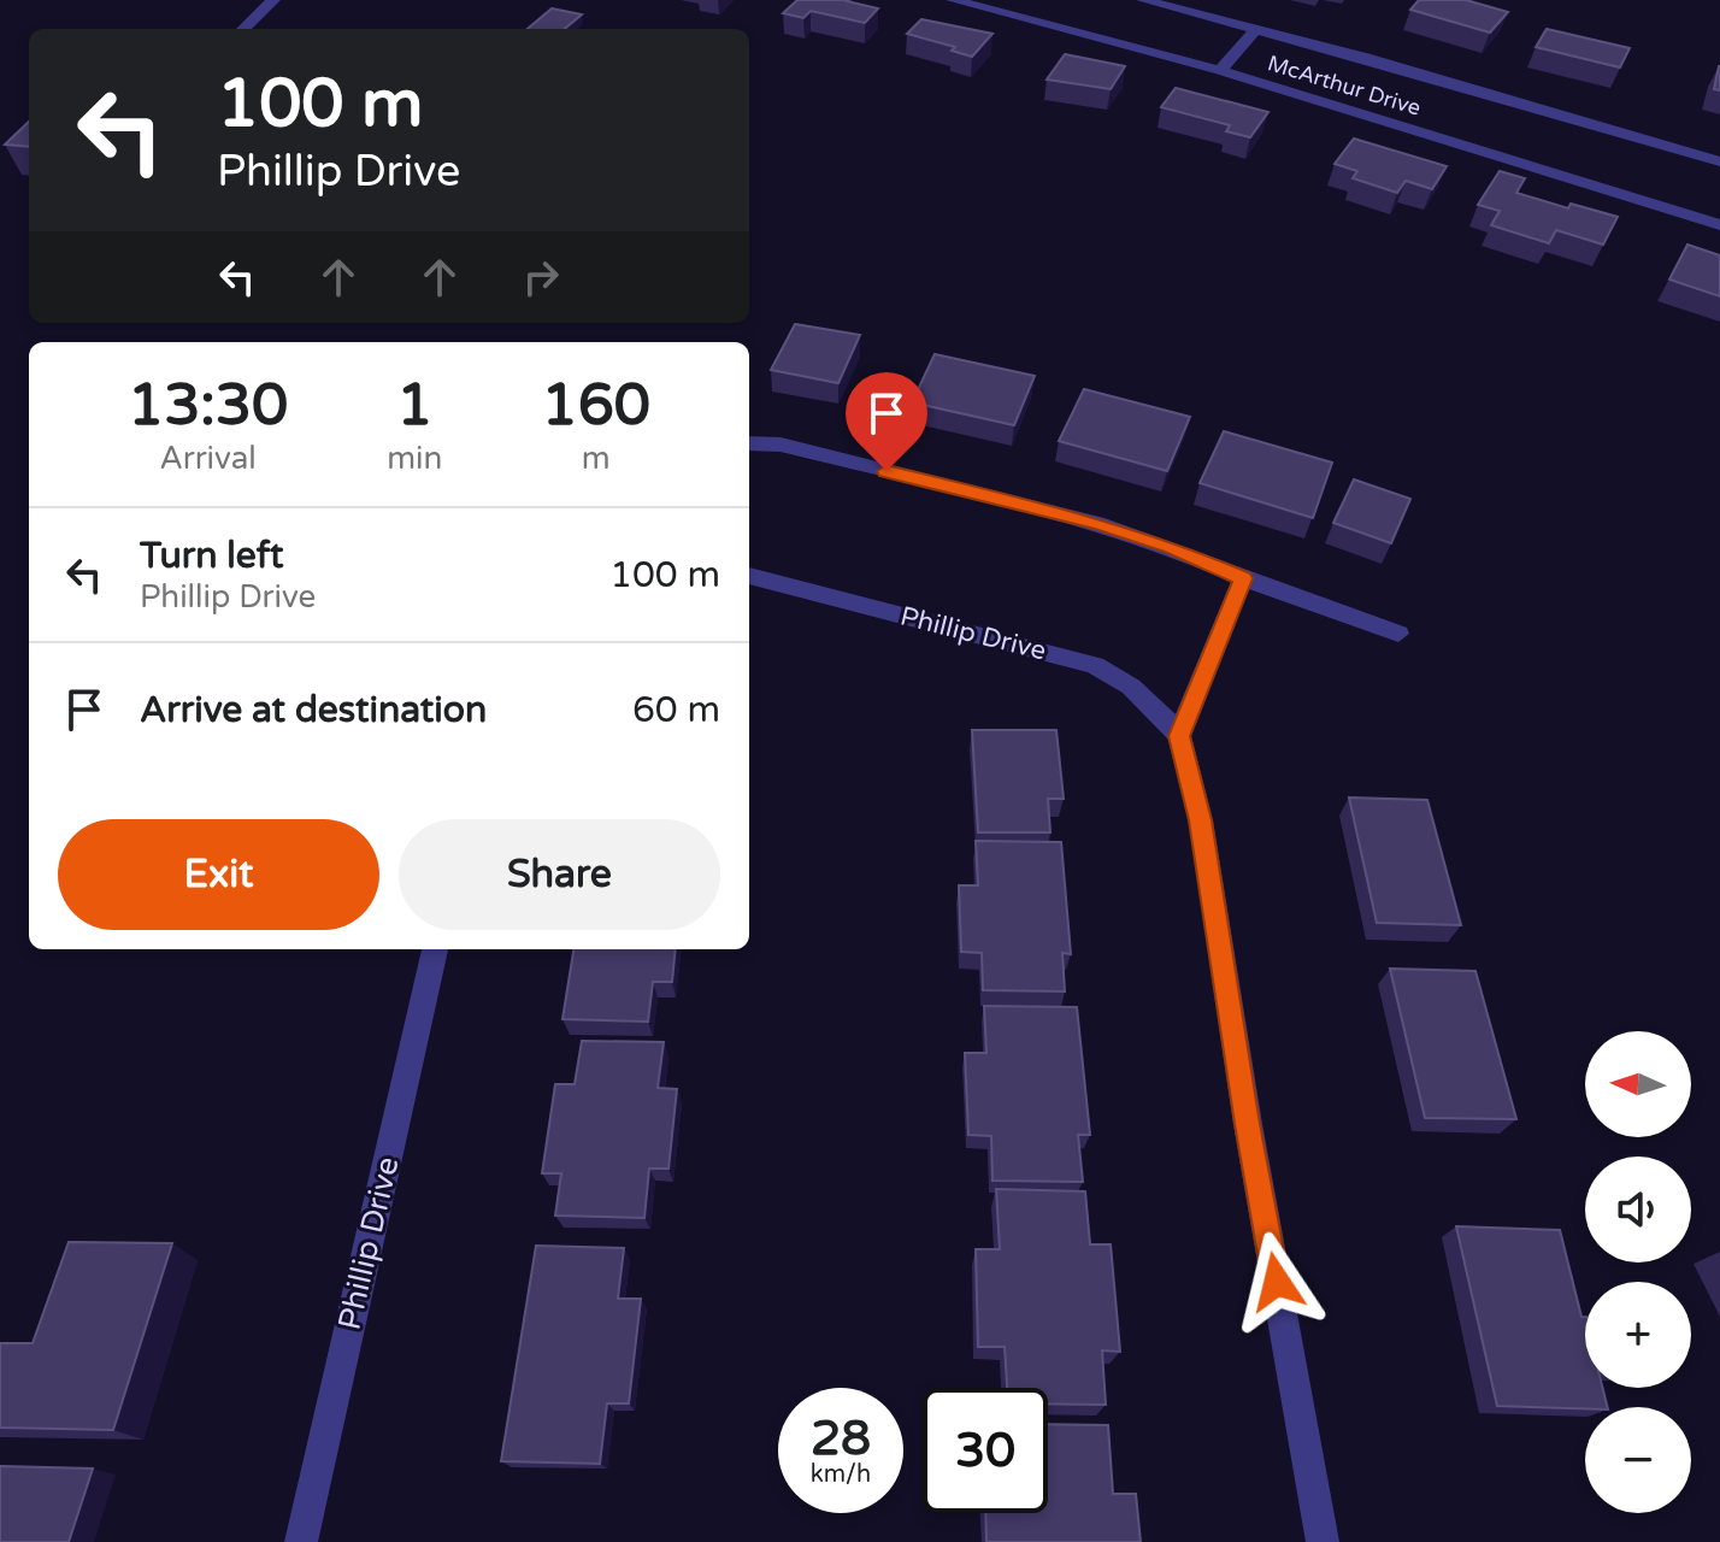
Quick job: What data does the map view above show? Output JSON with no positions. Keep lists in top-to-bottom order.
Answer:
{
  "streets": {
    "street": ["McArthur Drive", "Phillip Drive"]
  },
  "north": "left",
  "page": {
    "turn": ["100 m", "Phillip Drive"],
    "eta": [
      "13:30",
      "Arrival",
      "1",
      "min",
      "160",
      "m"
    ],
    "list": [
      {
        "name": "Turn left",
        "note": "Phillip Drive",
        "value": "100 m"
      },
      {
        "name": "Arrive at destination",
        "value": "60 m"
      }
    ],
    "buttons": ["Exit", "Share"],
    "map_buttons": ["+", "−"],
    "speed": "28 km/h",
    "limit": "30"
  }
}
